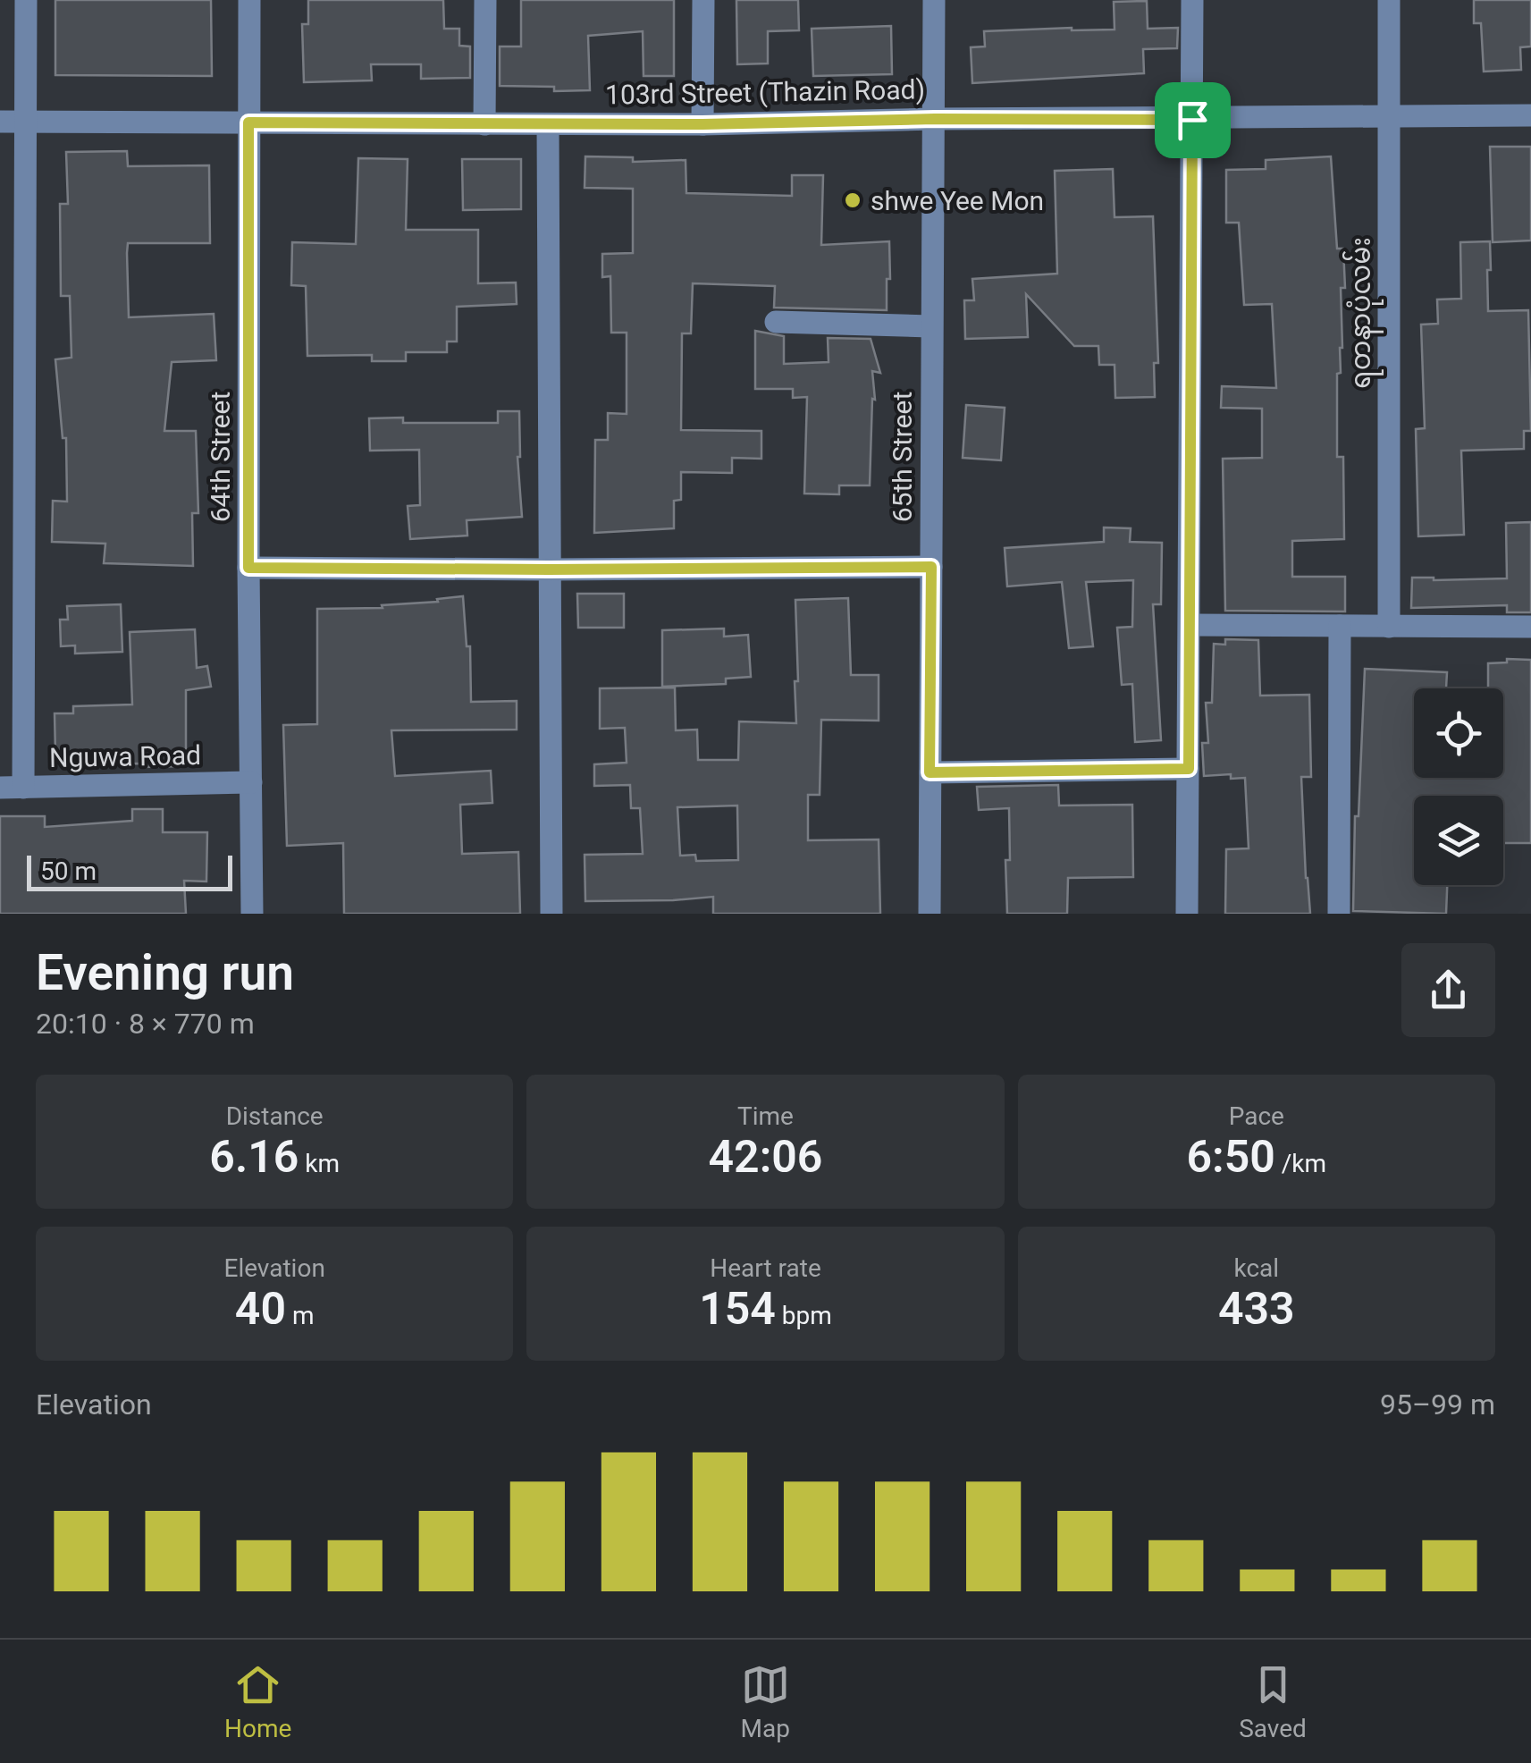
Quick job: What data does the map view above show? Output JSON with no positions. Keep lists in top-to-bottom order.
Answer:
{
  "streets": {
    "street": [
      "103rd Street (Thazin Road)",
      "ရတနာပုံလမ်း",
      "64th Street",
      "65th Street",
      "Nguwa Road"
    ]
  },
  "crossings": [
    ["103rd Street (Thazin Road)", "ရတနာပုံလမ်း"],
    ["103rd Street (Thazin Road)", "64th Street"],
    ["103rd Street (Thazin Road)", "65th Street"],
    ["64th Street", "Nguwa Road"]
  ],
  "places": ["shwe Yee Mon"],
  "scale_bar": "50 m",
  "page": {
    "scale": "50 m",
    "heading": ["Evening run", "20:10 · 8 × 770 m"],
    "stats": [
      ["Distance", "6.16 km"],
      ["Time", "42:06"],
      ["Pace", "6:50 /km"],
      ["Elevation", "40 m"],
      ["Heart rate", "154 bpm"],
      ["kcal", "433"]
    ],
    "chart": ["Elevation", "95–99 m"],
    "tabs": ["Home", "Map", "Saved"]
  }
}
